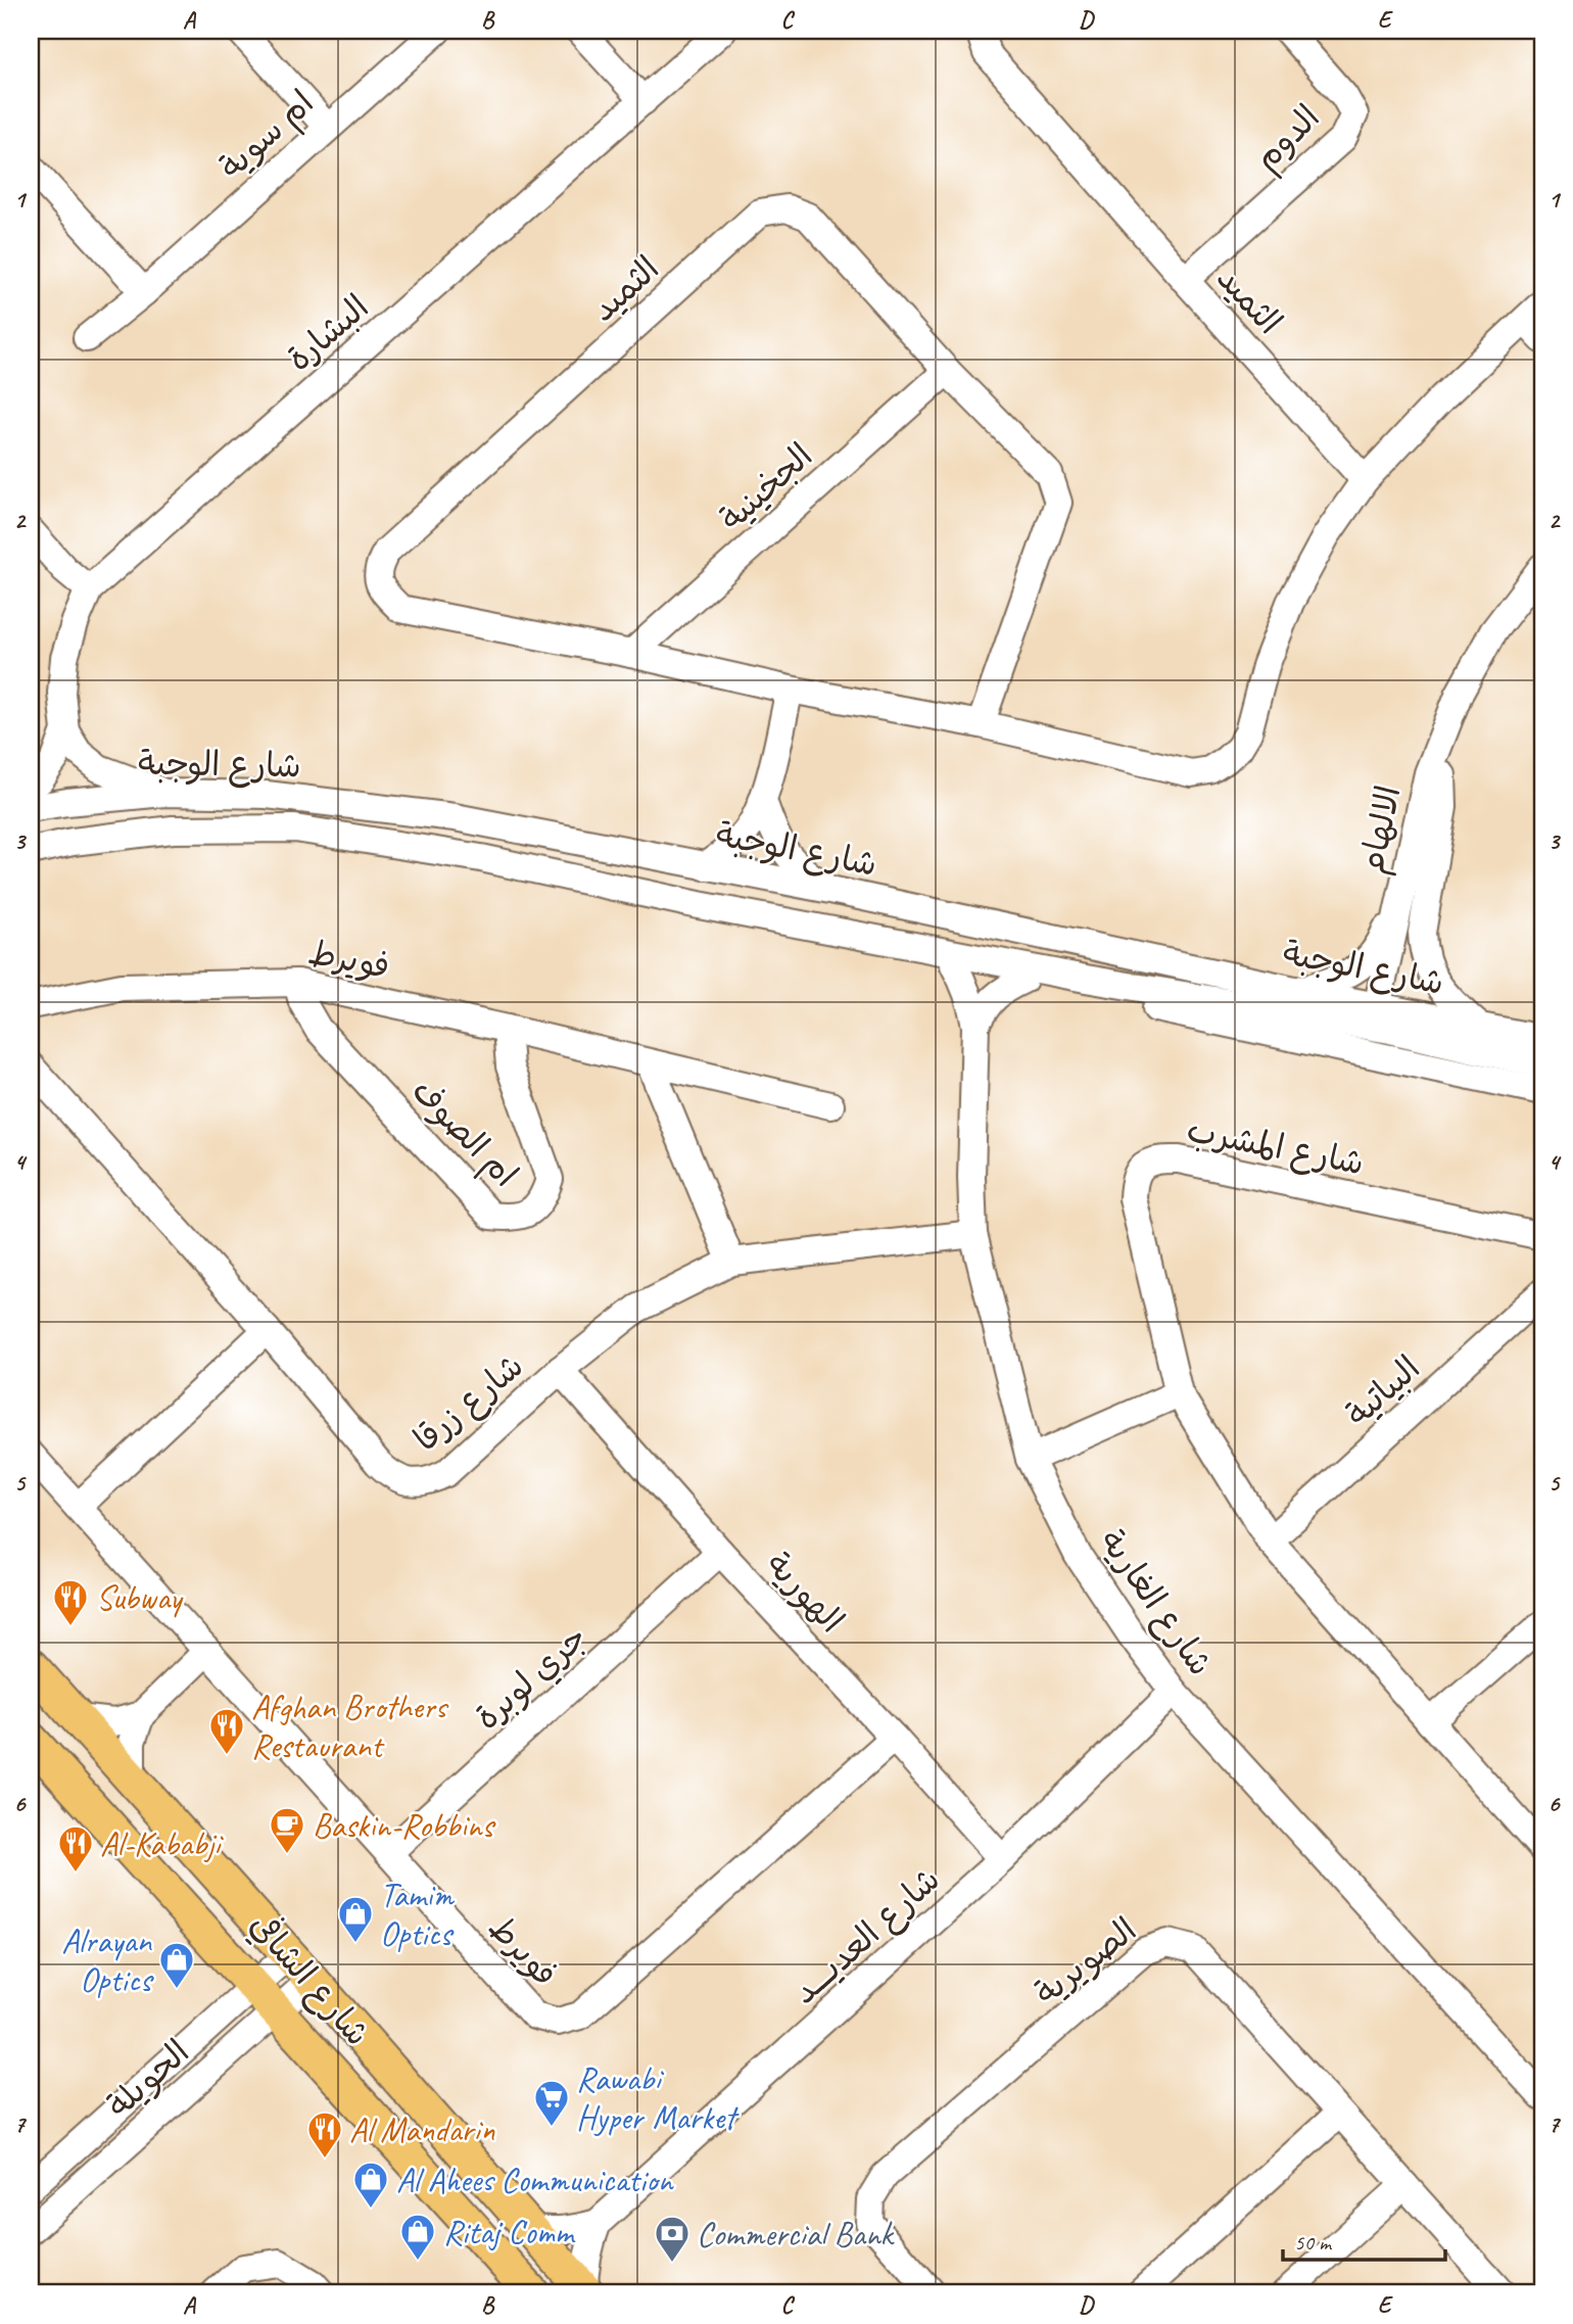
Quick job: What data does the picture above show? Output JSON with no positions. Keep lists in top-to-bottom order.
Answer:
{
  "streets": {
    "main road": ["شارع الشافي"],
    "street": [
      "ام سوية",
      "الدوم",
      "الثميد",
      "البشارة",
      "الجخينية",
      "شارع الوجبة",
      "الالهام",
      "فويرط",
      "ام الصوف",
      "شارع المشرب",
      "البياتية",
      "شارع زرقا",
      "الهورية",
      "شارع الغارية",
      "جري لوبرة",
      "شارع العديـــد",
      "الصويرية",
      "الحويلة"
    ]
  },
  "crossings": [
    ["الدوم", "الثميد"],
    ["الثميد", "الجخينية"],
    ["شارع الوجبة", "الالهام"],
    ["شارع الوجبة", "شارع الغارية"],
    ["فويرط", "ام الصوف"],
    ["فويرط", "الهورية"],
    ["فويرط", "جري لوبرة"],
    ["شارع المشرب", "البياتية"],
    ["شارع زرقا", "الهورية"],
    ["شارع زرقا", "شارع الغارية"],
    ["الهورية", "جري لوبرة"],
    ["الهورية", "شارع العديـــد"],
    ["شارع الغارية", "شارع العديـــد"],
    ["شارع العديـــد", "شارع الشافي"],
    ["شارع الشافي", "الحويلة"]
  ],
  "places": {
    "restaurant": [
      "Subway",
      "Afghan Brothers Restaurant",
      "Al-Kababji",
      "Al Mandarin"
    ],
    "cafe": ["Baskin-Robbins"],
    "shop": [
      "Tamim Optics",
      "Alrayan Optics",
      "Al Ahees Communication",
      "Ritaj Comm"
    ],
    "supermarket": ["Rawabi Hyper Market"],
    "bank": ["Commercial Bank"]
  },
  "scale_bar": "50 m",
  "grid": {
    "columns": [
      "A",
      "B",
      "C",
      "D",
      "E"
    ],
    "rows": [
      "1",
      "2",
      "3",
      "4",
      "5",
      "6",
      "7"
    ]
  }
}
